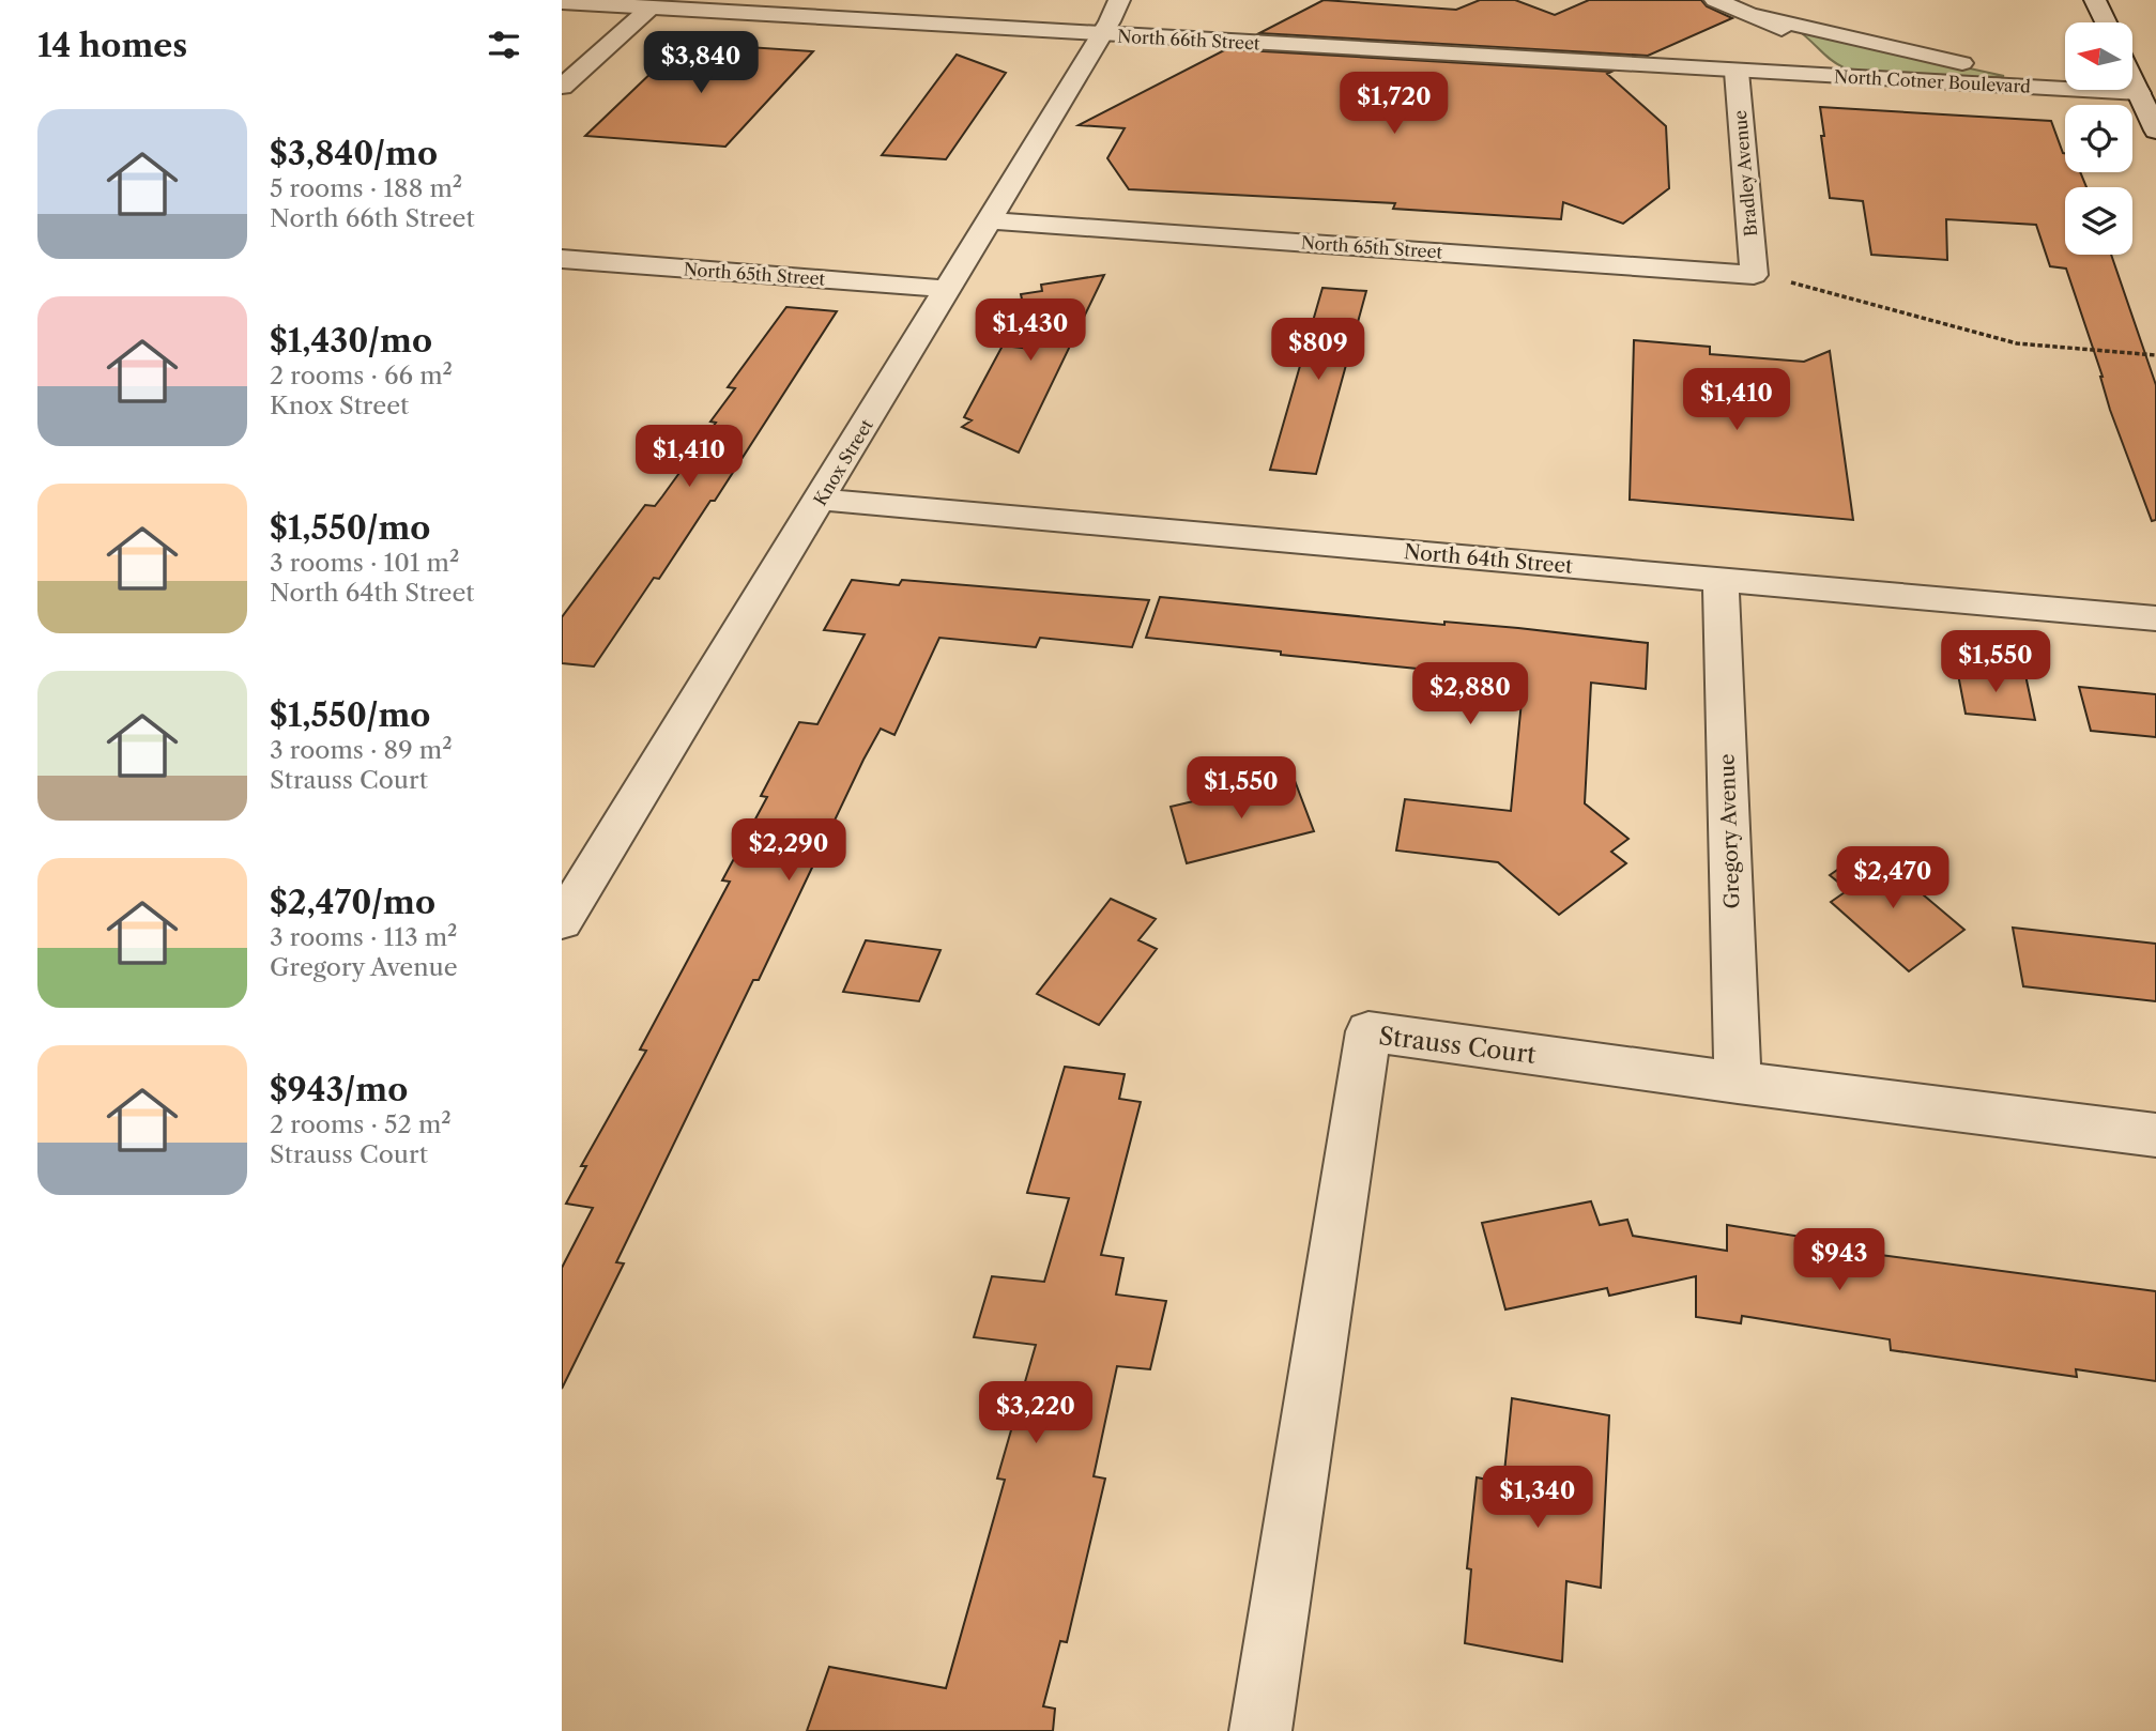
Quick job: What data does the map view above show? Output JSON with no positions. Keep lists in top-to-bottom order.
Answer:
{
  "streets": {
    "street": [
      "North 66th Street",
      "North Cotner Boulevard",
      "Bradley Avenue",
      "North 65th Street",
      "Knox Street",
      "North 64th Street",
      "Gregory Avenue",
      "Strauss Court"
    ]
  },
  "crossings": [
    ["North 66th Street", "North Cotner Boulevard"],
    ["North 66th Street", "Bradley Avenue"],
    ["North 66th Street", "Knox Street"],
    ["Bradley Avenue", "North 65th Street"],
    ["North 65th Street", "Knox Street"],
    ["Knox Street", "North 64th Street"],
    ["North 64th Street", "Gregory Avenue"],
    ["Gregory Avenue", "Strauss Court"]
  ],
  "north": "left",
  "page": {
    "heading": "14 homes",
    "price": [
      "$3,840",
      "$1,720",
      "$1,430",
      "$809",
      "$1,410",
      "$1,410",
      "$1,550",
      "$2,880",
      "$1,550",
      "$2,290",
      "$2,470",
      "$943",
      "$3,220",
      "$1,340"
    ],
    "list": [
      {
        "name": "$3,840/mo",
        "note": "5 rooms · 188 m² · North 66th Street"
      },
      {
        "name": "$1,430/mo",
        "note": "2 rooms · 66 m² · Knox Street"
      },
      {
        "name": "$1,550/mo",
        "note": "3 rooms · 101 m² · North 64th Street"
      },
      {
        "name": "$1,550/mo",
        "note": "3 rooms · 89 m² · Strauss Court"
      },
      {
        "name": "$2,470/mo",
        "note": "3 rooms · 113 m² · Gregory Avenue"
      },
      {
        "name": "$943/mo",
        "note": "2 rooms · 52 m² · Strauss Court"
      }
    ]
  }
}
